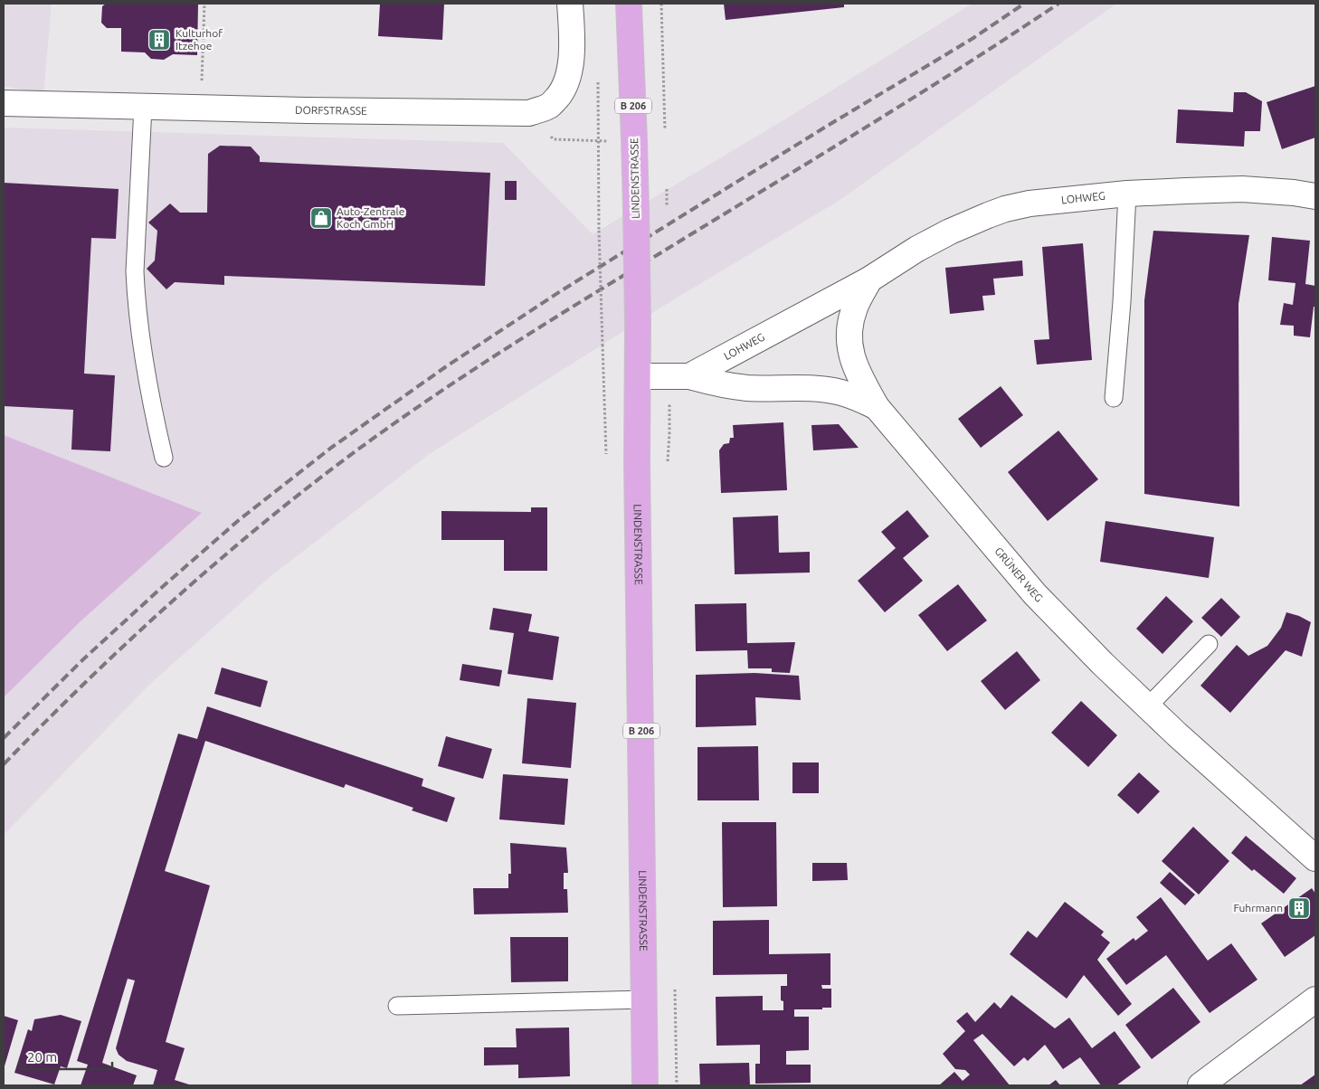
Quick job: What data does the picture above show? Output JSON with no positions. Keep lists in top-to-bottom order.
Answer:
{
  "streets": {
    "main road": ["B 206", "LINDENSTRASSE"],
    "street": ["DORFSTRASSE", "LOHWEG", "GRÜNER WEG"]
  },
  "crossings": [
    ["LINDENSTRASSE", "LOHWEG"],
    ["LOHWEG", "GRÜNER WEG"]
  ],
  "places": {
    "building": ["Kulturhof Itzehoe", "Fuhrmann"],
    "shop": ["Auto-Zentrale Koch GmbH"]
  },
  "scale_bar": "20 m"
}
